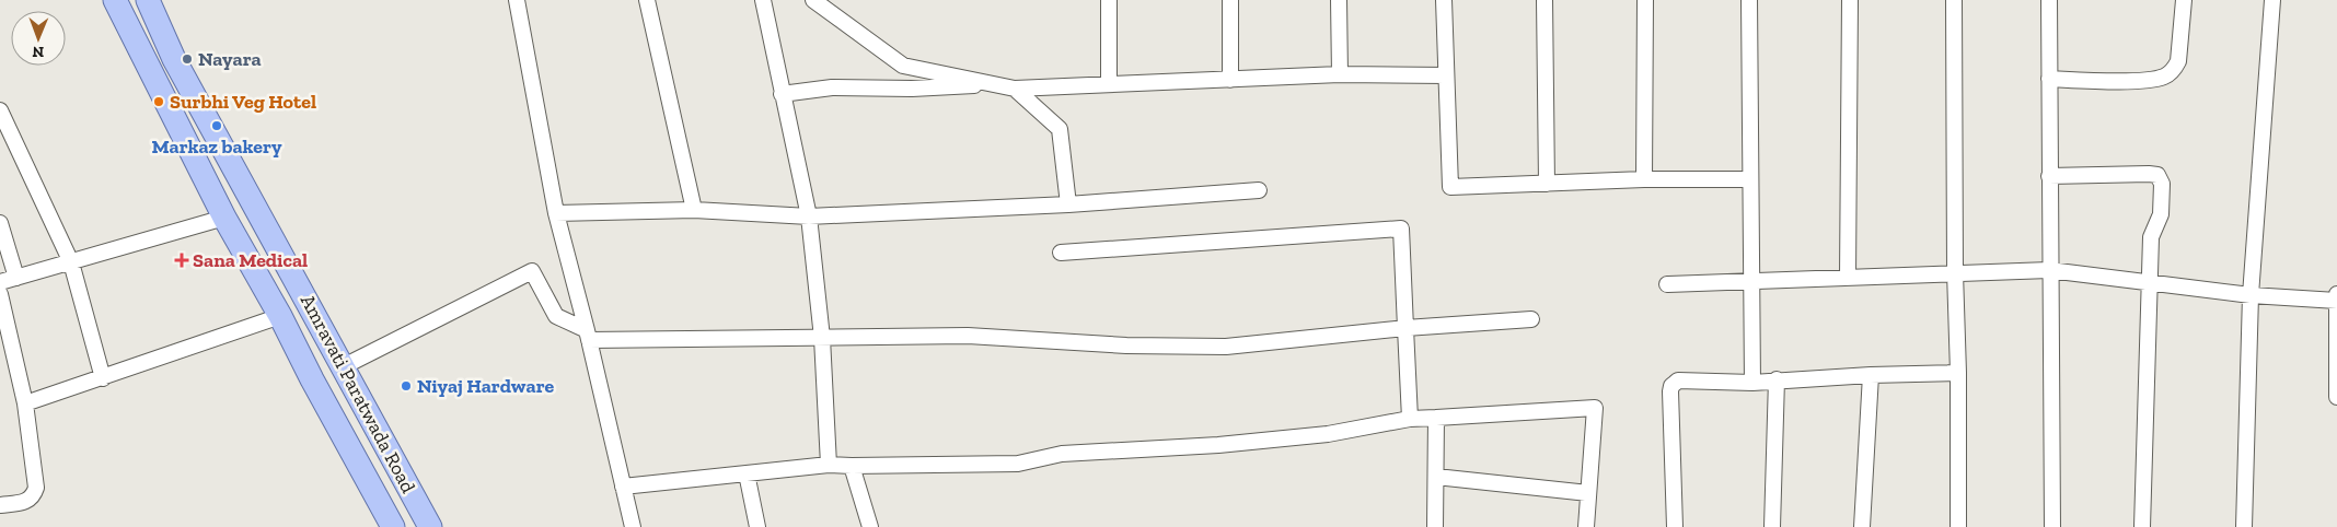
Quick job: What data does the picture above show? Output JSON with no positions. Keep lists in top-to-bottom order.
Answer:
{
  "streets": {
    "main road": ["Amravati Paratwada Road"]
  },
  "places": {
    "other": [
      "Nayara",
      "Surbhi Veg Hotel",
      "Markaz bakery",
      "Niyaj Hardware"
    ],
    "health": ["Sana Medical"]
  },
  "north": "bottom"
}
